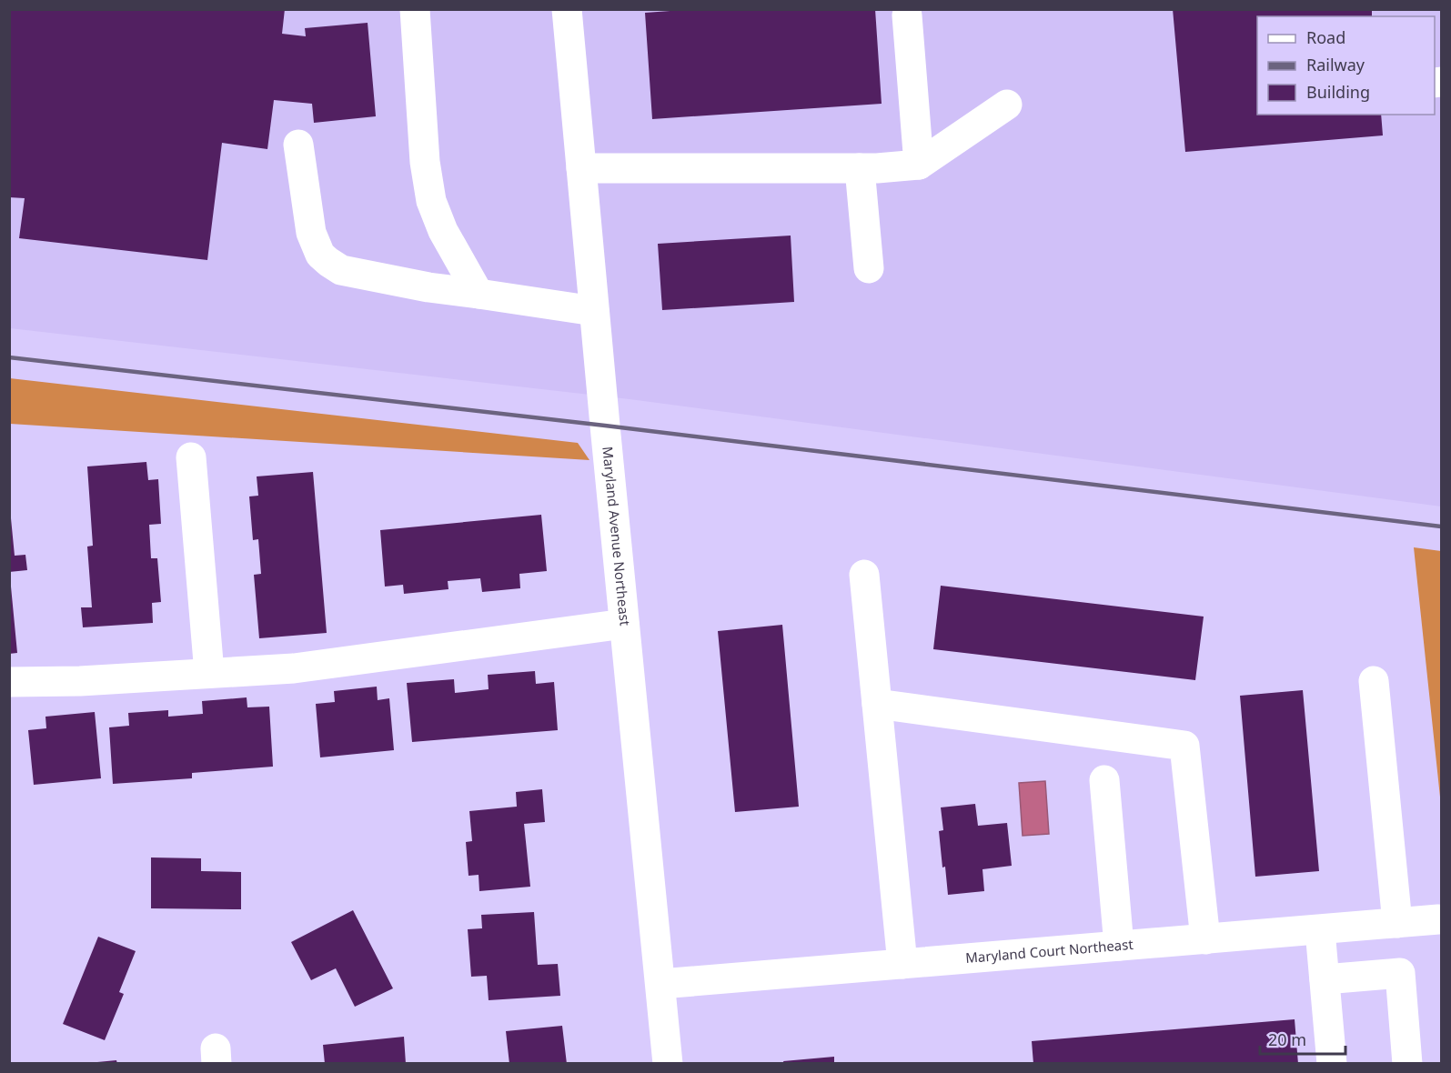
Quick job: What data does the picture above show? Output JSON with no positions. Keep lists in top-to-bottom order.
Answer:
{
  "streets": {
    "street": ["Maryland Avenue Northeast", "Maryland Court Northeast"]
  },
  "crossings": [
    ["Maryland Avenue Northeast", "Maryland Court Northeast"]
  ],
  "legend": ["Road", "Railway", "Building"],
  "scale_bar": "20 m"
}
